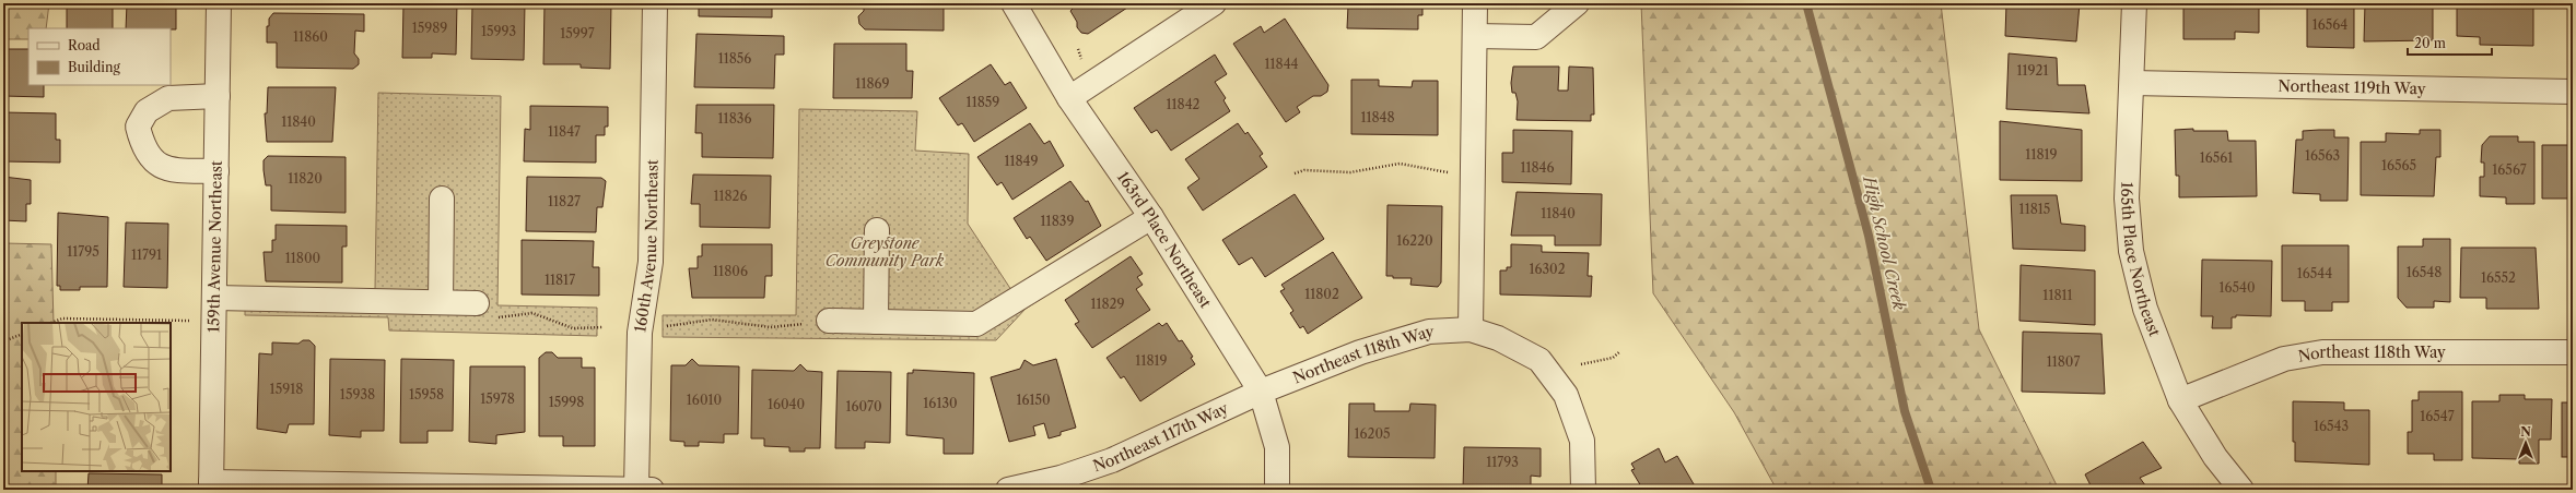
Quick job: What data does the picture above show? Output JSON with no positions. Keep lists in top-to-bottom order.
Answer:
{
  "streets": {
    "street": [
      "Northeast 119th Way",
      "163rd Place Northeast",
      "159th Avenue Northeast",
      "160th Avenue Northeast",
      "165th Place Northeast",
      "Northeast 118th Way",
      "Northeast 117th Way"
    ]
  },
  "crossings": [
    ["Northeast 119th Way", "165th Place Northeast"],
    ["163rd Place Northeast", "Northeast 118th Way"],
    ["163rd Place Northeast", "Northeast 117th Way"],
    ["165th Place Northeast", "Northeast 118th Way"],
    ["Northeast 118th Way", "Northeast 117th Way"]
  ],
  "water": ["High School Creek"],
  "parks": ["Greystone Community Park"],
  "house_numbers": [
    "16564",
    "15989",
    "15993",
    "15997",
    "11860",
    "11856",
    "11844",
    "11921",
    "11869",
    "11859",
    "11842",
    "11848",
    "11836",
    "11840",
    "11847",
    "11819",
    "16563",
    "16561",
    "11849",
    "16565",
    "11846",
    "16567",
    "11820",
    "11826",
    "11827",
    "11815",
    "11840",
    "11839",
    "16220",
    "11795",
    "11791",
    "11800",
    "16302",
    "11806",
    "16548",
    "16544",
    "16552",
    "11817",
    "16540",
    "11802",
    "11811",
    "11829",
    "11819",
    "11807",
    "15918",
    "15938",
    "15958",
    "15978",
    "16010",
    "16150",
    "15998",
    "16130",
    "16040",
    "16070",
    "16547",
    "16543",
    "16205",
    "11793"
  ],
  "legend": ["Road", "Building"],
  "scale_bar": "20 m",
  "north": "top"
}
